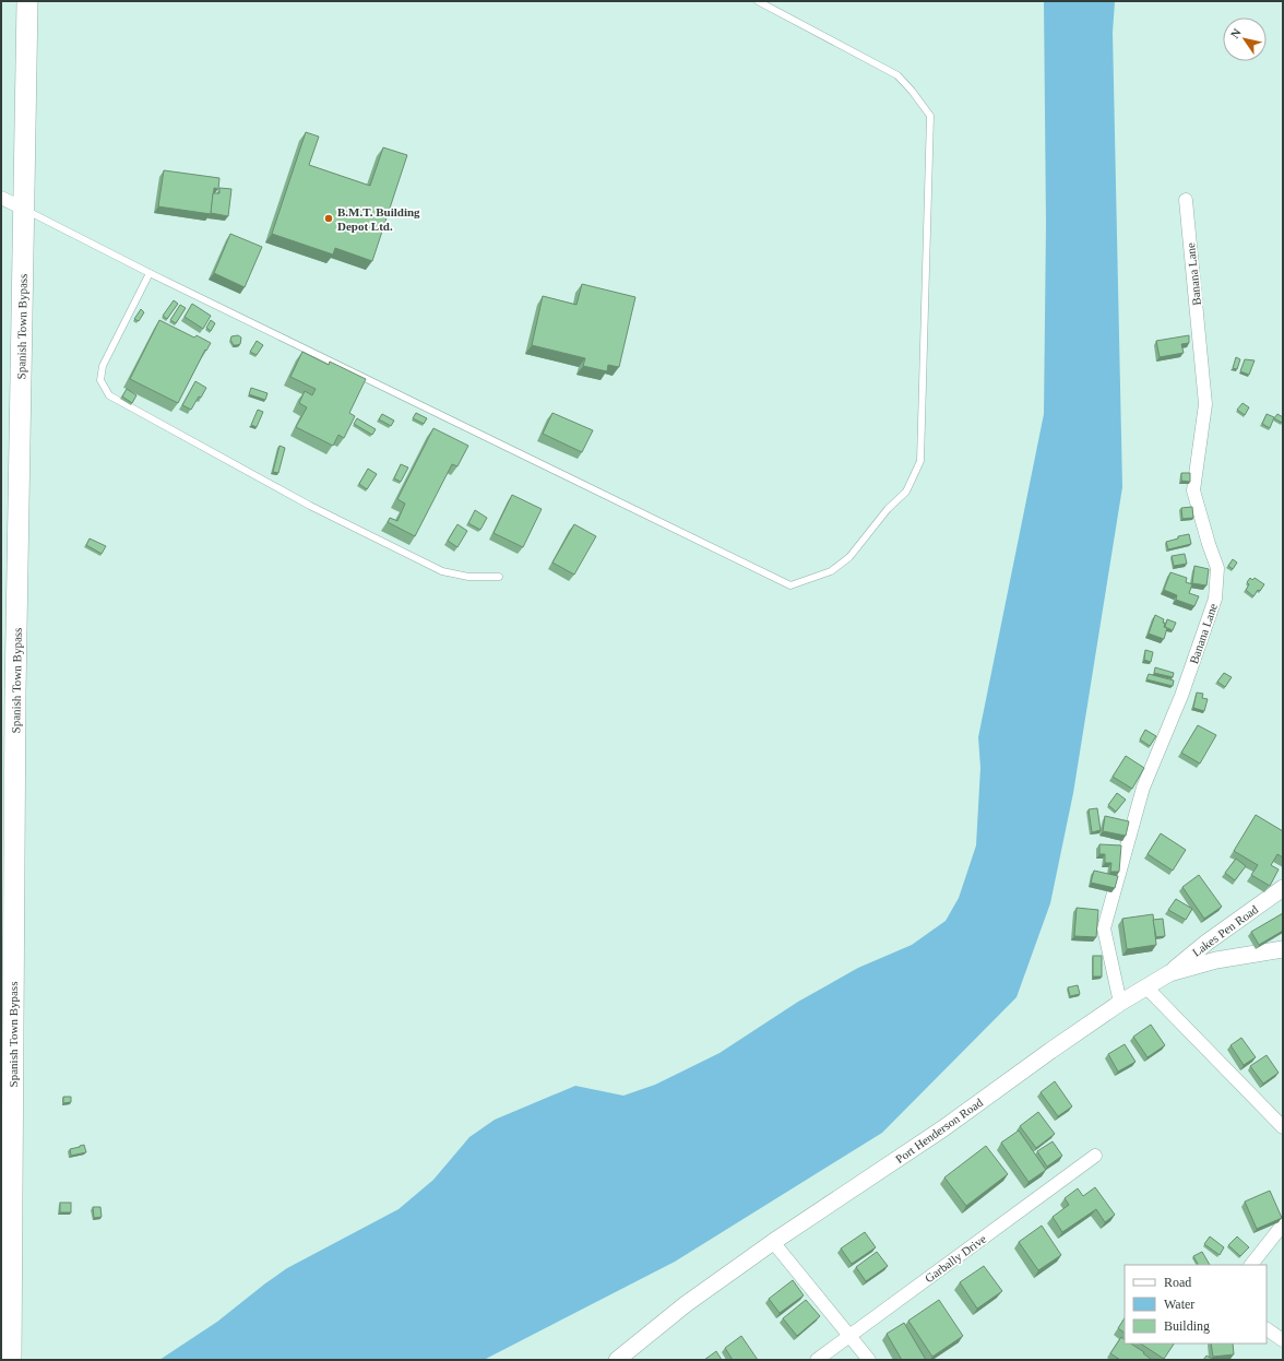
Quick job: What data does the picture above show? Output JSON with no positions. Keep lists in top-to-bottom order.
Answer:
{
  "streets": {
    "main road": ["Spanish Town Bypass"],
    "street": [
      "Banana Lane",
      "Lakes Pen Road",
      "Port Henderson Road",
      "Garbally Drive"
    ]
  },
  "crossings": [
    ["Banana Lane", "Port Henderson Road"],
    ["Lakes Pen Road", "Port Henderson Road"]
  ],
  "places": ["B.M.T. Building Depot Ltd."],
  "legend": ["Road", "Water", "Building"],
  "north": "top left"
}
